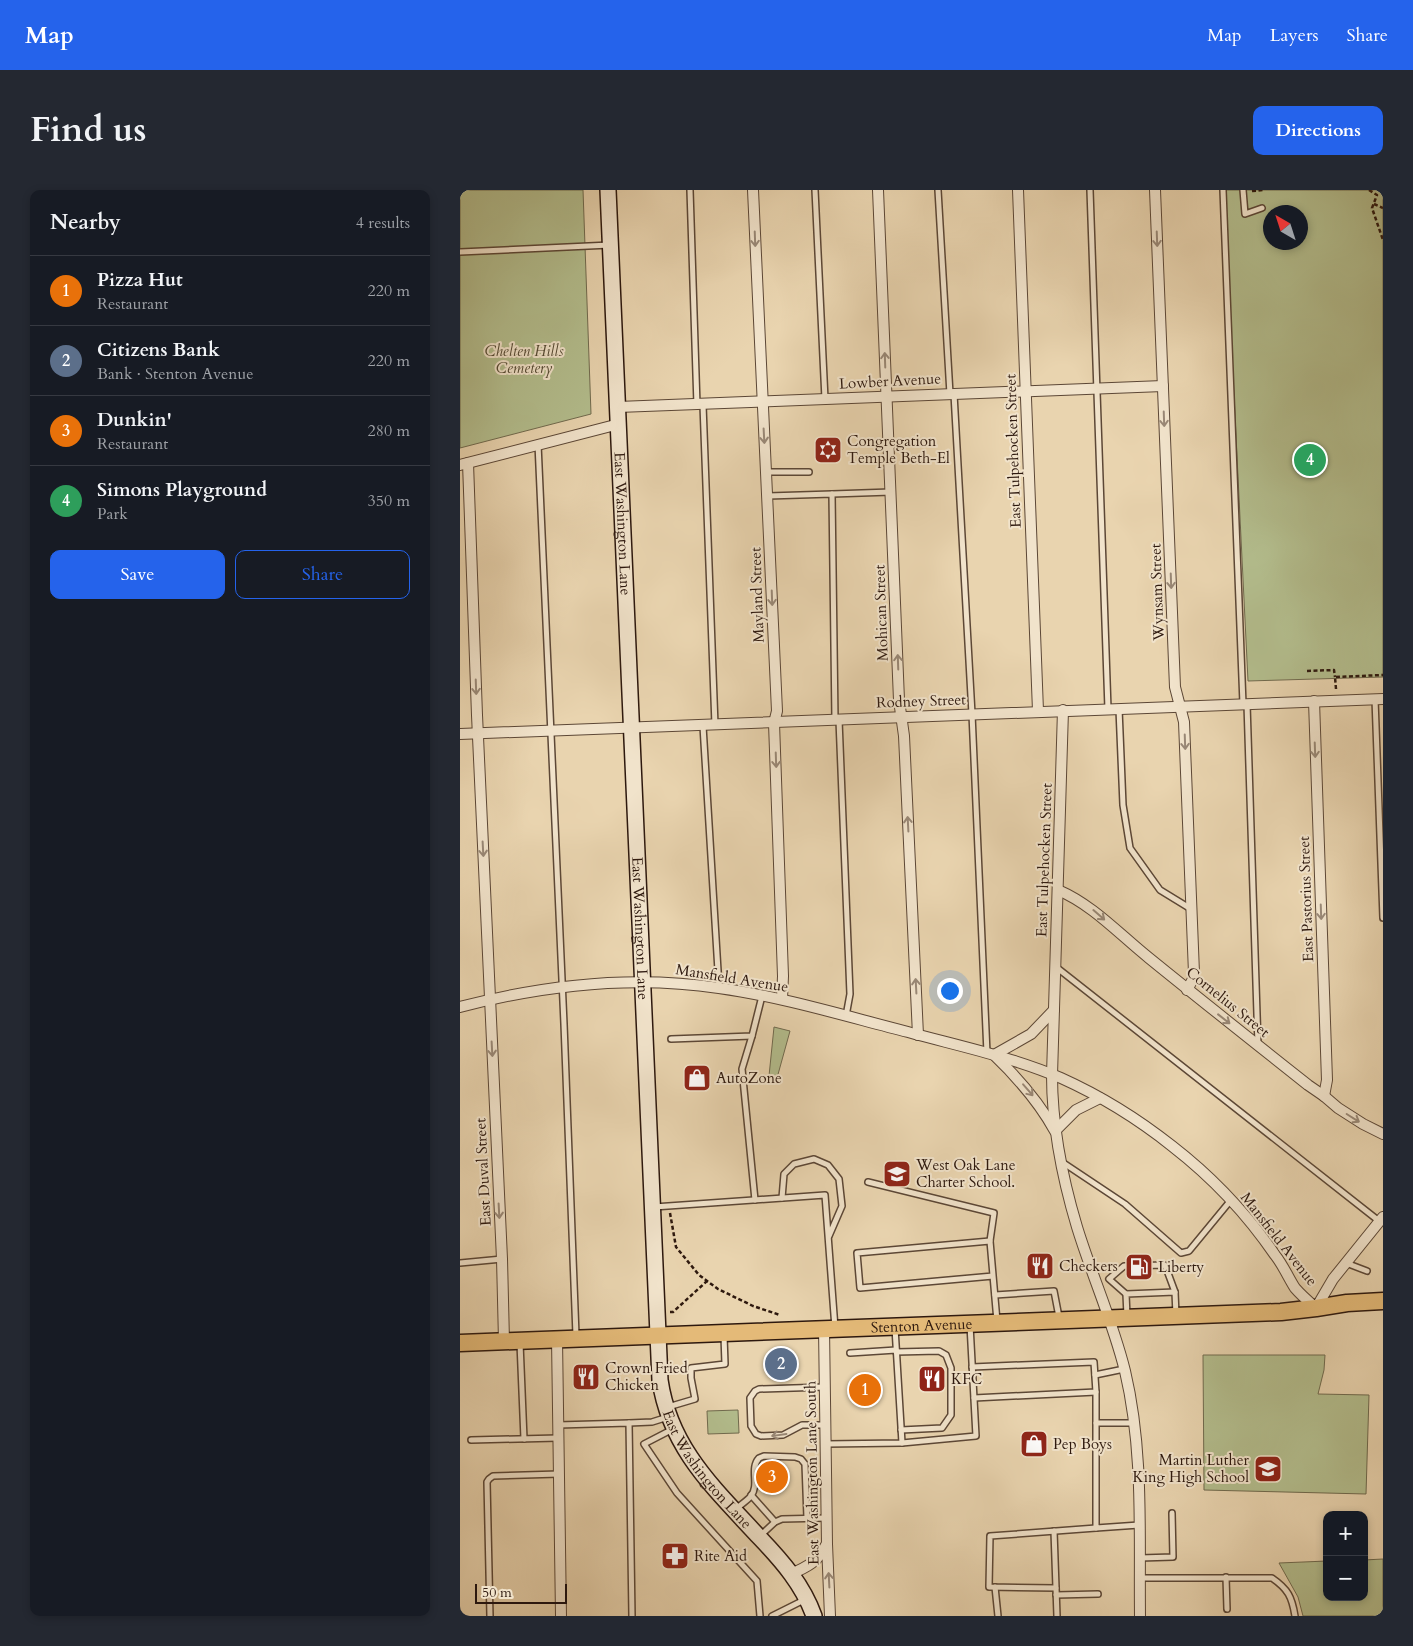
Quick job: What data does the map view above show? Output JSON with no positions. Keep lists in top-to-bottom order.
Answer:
{
  "streets": {
    "main road": ["East Washington Lane", "Stenton Avenue"],
    "street": [
      "Lowber Avenue",
      "East Tulpehocken Street",
      "Wynsam Street",
      "Mayland Street",
      "Mohican Street",
      "Rodney Street",
      "East Pastorius Street",
      "Mansfield Avenue",
      "Cornelius Street",
      "East Duval Street",
      "East Washington Lane South"
    ]
  },
  "crossings": [
    ["Lowber Avenue", "East Tulpehocken Street"],
    ["Lowber Avenue", "East Washington Lane"],
    ["Lowber Avenue", "Wynsam Street"],
    ["Lowber Avenue", "Mayland Street"],
    ["Lowber Avenue", "Mohican Street"],
    ["East Tulpehocken Street", "Rodney Street"],
    ["East Tulpehocken Street", "Mansfield Avenue"],
    ["East Tulpehocken Street", "Cornelius Street"],
    ["East Tulpehocken Street", "Stenton Avenue"],
    ["East Washington Lane", "Rodney Street"],
    ["East Washington Lane", "Mansfield Avenue"],
    ["East Washington Lane", "Stenton Avenue"],
    ["Wynsam Street", "Rodney Street"],
    ["Wynsam Street", "Cornelius Street"],
    ["Mayland Street", "Rodney Street"],
    ["Mayland Street", "Mansfield Avenue"],
    ["Mohican Street", "Rodney Street"],
    ["Mohican Street", "Mansfield Avenue"],
    ["Rodney Street", "East Pastorius Street"],
    ["Rodney Street", "East Duval Street"],
    ["East Pastorius Street", "Cornelius Street"],
    ["Mansfield Avenue", "East Duval Street"],
    ["Mansfield Avenue", "Stenton Avenue"],
    ["East Duval Street", "Stenton Avenue"],
    ["Stenton Avenue", "East Washington Lane South"]
  ],
  "one_way": [
    "Wynsam Street",
    "Mayland Street",
    "Mohican Street",
    "East Pastorius Street",
    "Cornelius Street",
    "East Duval Street"
  ],
  "parks": ["Chelten Hills Cemetery"],
  "places": {
    "synagogue": ["Congregation Temple Beth-El"],
    "shop": ["AutoZone", "Pep Boys"],
    "school or university": ["West Oak Lane Charter School.", "Martin Luther King High School"],
    "restaurant": ["Checkers", "Crown Fried Chicken", "KFC"],
    "fuel station": ["Liberty"],
    "pharmacy": ["Rite Aid"]
  },
  "scale_bar": "50 m",
  "north": "top left",
  "page": {
    "header": "Map",
    "nav": ["Map", "Layers", "Share"],
    "title": "Find us",
    "buttons": [
      "Directions",
      ["Save", "Share"]
    ],
    "heading": ["Nearby", "4 results"],
    "list": [
      {
        "mark": "1",
        "name": "Pizza Hut",
        "note": "Restaurant",
        "value": "220 m"
      },
      {
        "mark": "2",
        "name": "Citizens Bank",
        "note": "Bank · Stenton Avenue",
        "value": "220 m"
      },
      {
        "mark": "3",
        "name": "Dunkin'",
        "note": "Restaurant",
        "value": "280 m"
      },
      {
        "mark": "4",
        "name": "Simons Playground",
        "note": "Park",
        "value": "350 m"
      }
    ],
    "pins": [
      "4",
      "2",
      "1",
      "3"
    ],
    "map_buttons": ["+", "−"],
    "scale": "50 m"
  }
}
